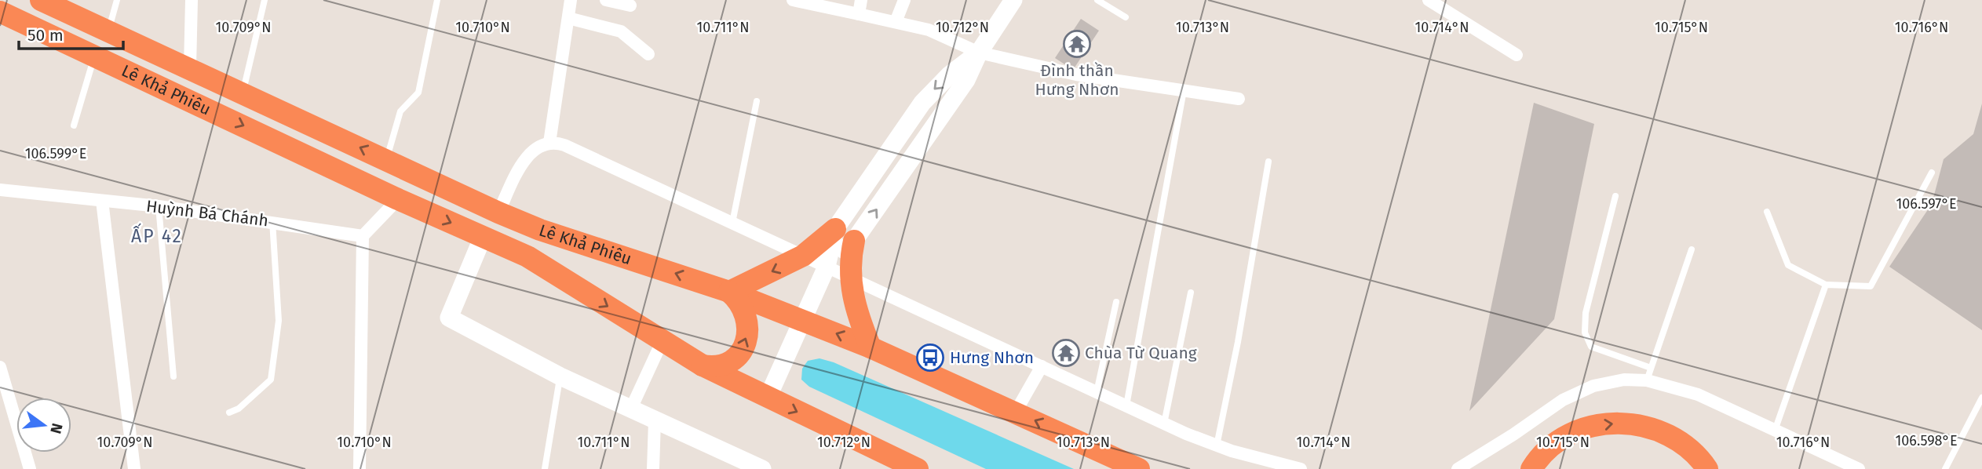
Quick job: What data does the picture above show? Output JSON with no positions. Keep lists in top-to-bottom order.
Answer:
{
  "streets": {
    "highway": ["Lê Khả Phiêu"],
    "street": ["Huỳnh Bá Chánh"]
  },
  "districts": ["ẤP 42"],
  "places": {
    "temple": ["Đình thần Hưng Nhơn", "Chùa Từ Quang"],
    "bus stop": ["Hưng Nhơn"]
  },
  "scale_bar": "50 m",
  "north": "right",
  "coordinates": [
    "10.709°N",
    "10.710°N",
    "10.711°N",
    "10.712°N",
    "10.713°N",
    "10.714°N",
    "10.715°N",
    "10.716°N",
    "106.599°E",
    "106.597°E",
    "106.598°E"
  ]
}
